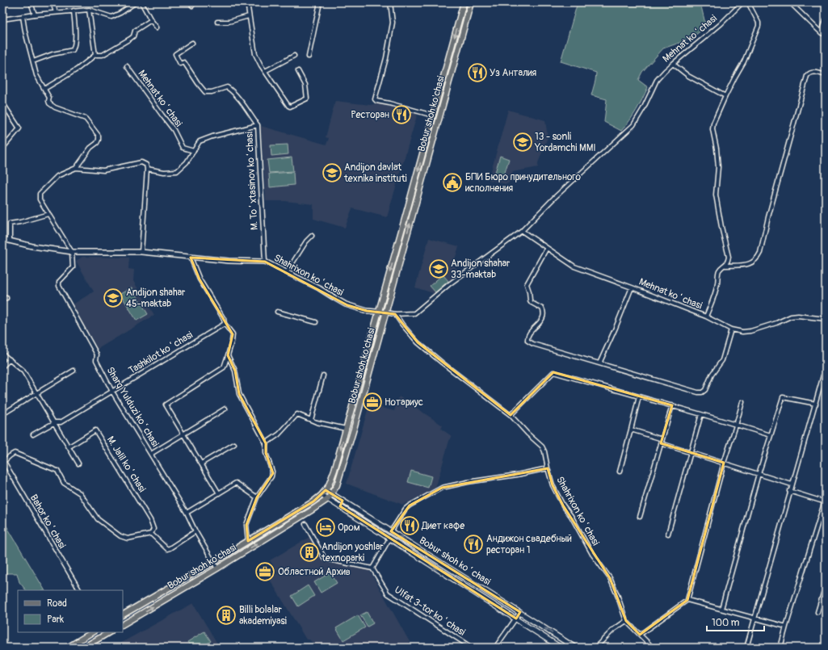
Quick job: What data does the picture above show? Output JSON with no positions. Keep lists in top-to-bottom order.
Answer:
{
  "streets": {
    "main road": ["Bobur shoh ko'chasi", "Bobur shoh koʻchasi"],
    "street": [
      "Mehnat koʻchasi",
      "M. Toʻxtasinov koʻchasi",
      "Shahrixon koʻchasi",
      "Tashkilot koʻchasi",
      "Sharq Yulduzi koʻchasi",
      "M. Jalil koʻchasi",
      "Bahor koʻchasi",
      "Ulfat 3-tor koʻchasi"
    ]
  },
  "crossings": [
    ["Mehnat koʻchasi", "Bobur shoh ko'chasi"],
    ["Mehnat koʻchasi", "M. Toʻxtasinov koʻchasi"],
    ["Mehnat koʻchasi", "Shahrixon koʻchasi"],
    ["Bobur shoh ko'chasi", "Shahrixon koʻchasi"],
    ["Bobur shoh ko'chasi", "Sharq Yulduzi koʻchasi"],
    ["Bobur shoh ko'chasi", "Bobur shoh koʻchasi"],
    ["M. Toʻxtasinov koʻchasi", "Shahrixon koʻchasi"],
    ["M. Toʻxtasinov koʻchasi", "Sharq Yulduzi koʻchasi"],
    ["Shahrixon koʻchasi", "Sharq Yulduzi koʻchasi"],
    ["Tashkilot koʻchasi", "Sharq Yulduzi koʻchasi"]
  ],
  "places": {
    "restaurant": [
      "Уз Анталия",
      "Ресторан",
      "Диет кафе",
      "Андижон свадебный ресторан 1"
    ],
    "school or university": [
      "13 - sonli Yordamchi MMI",
      "Andijon davlat texnika instituti",
      "Andijon shahar 33-maktab",
      "Andijon shahar 45-maktab"
    ],
    "public building": ["БПИ Бюро принудительного исполнения"],
    "office": ["Нотариус", "Областной Архив"],
    "hotel": ["Ором"],
    "building": ["Andijon yoshlar texnoparki", "Billi bolalar akademiyasi"]
  },
  "legend": ["Road", "Park"],
  "scale_bar": "100 m"
}
